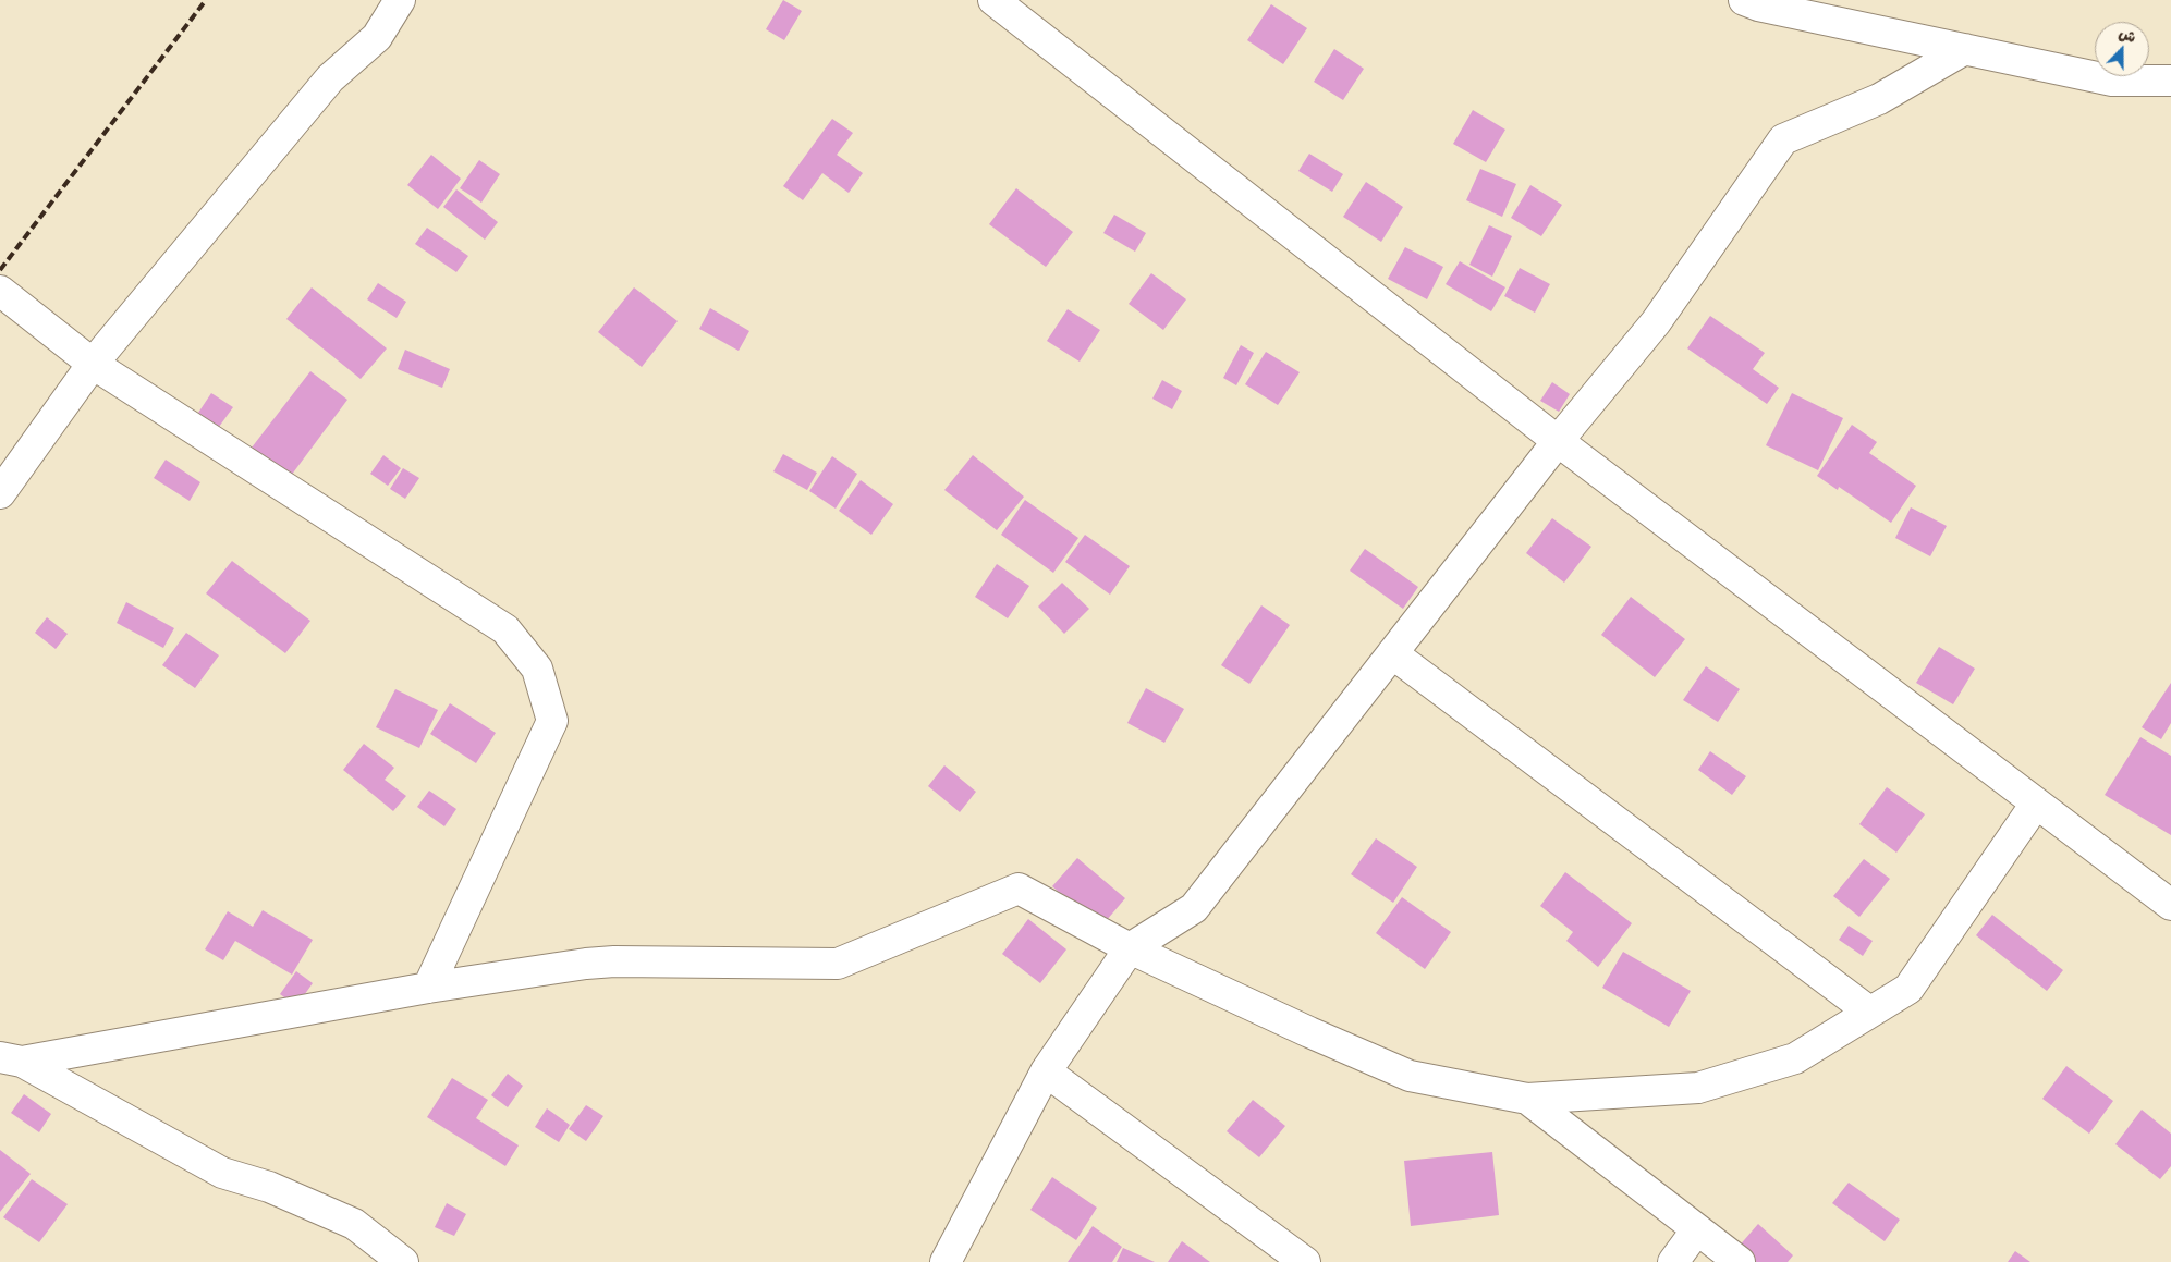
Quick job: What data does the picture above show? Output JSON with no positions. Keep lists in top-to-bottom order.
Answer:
{
  "north": "top"
}
